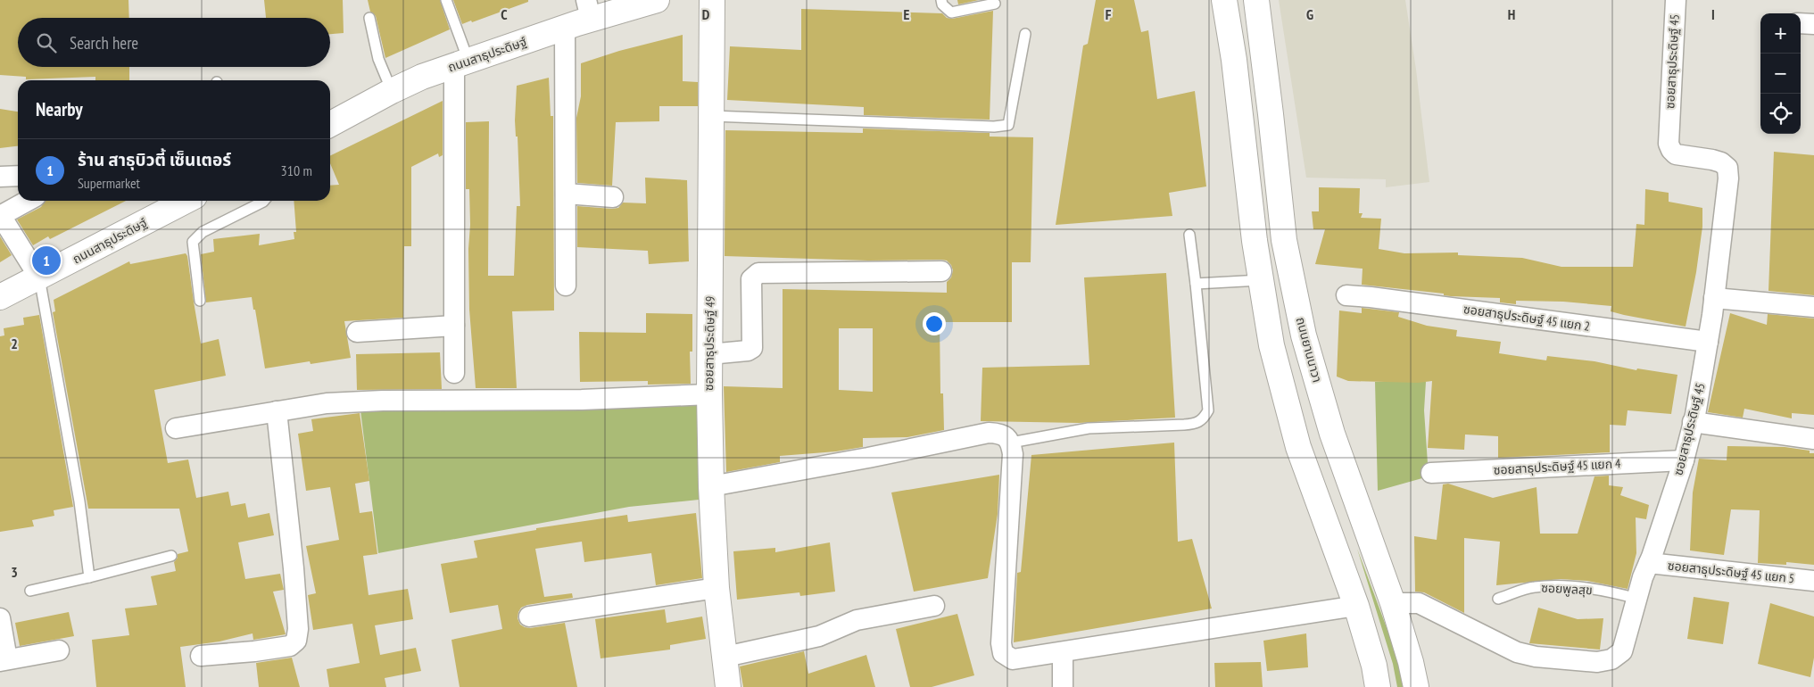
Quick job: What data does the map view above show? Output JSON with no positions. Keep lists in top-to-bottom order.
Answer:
{
  "streets": {
    "main road": ["ถนนสาธุประดิษฐ์", "ซอยสาธุประดิษฐ์ 49", "ถนนยานนาวา"],
    "street": [
      "ซอยสาธุประดิษฐ์ 45",
      "ซอยสาธุประดิษฐ์ 45 แยก 2",
      "ซอยสาธุประดิษฐ์ 45 แยก 4",
      "ซอยสาธุประดิษฐ์ 45 แยก 5"
    ],
    "lane": ["ซอยพูลสุข"]
  },
  "crossings": [
    ["ซอยสาธุประดิษฐ์ 45", "ซอยสาธุประดิษฐ์ 45 แยก 2"],
    ["ซอยสาธุประดิษฐ์ 45", "ถนนยานนาวา"],
    ["ซอยสาธุประดิษฐ์ 45", "ซอยสาธุประดิษฐ์ 45 แยก 4"],
    ["ซอยสาธุประดิษฐ์ 45", "ซอยสาธุประดิษฐ์ 45 แยก 5"],
    ["ซอยสาธุประดิษฐ์ 45", "ซอยพูลสุข"]
  ],
  "page": {
    "map_buttons": ["+", "−"],
    "search": "Search here",
    "heading": "Nearby",
    "list": [
      {
        "mark": "1",
        "name": "ร้าน สาธุบิวตี้ เซ็นเตอร์",
        "note": "Supermarket",
        "value": "310 m"
      }
    ],
    "pins": "1"
  },
  "grid": {
    "columns": [
      "C",
      "D",
      "E",
      "F",
      "G",
      "H",
      "I"
    ],
    "rows": ["2", "3"]
  }
}
